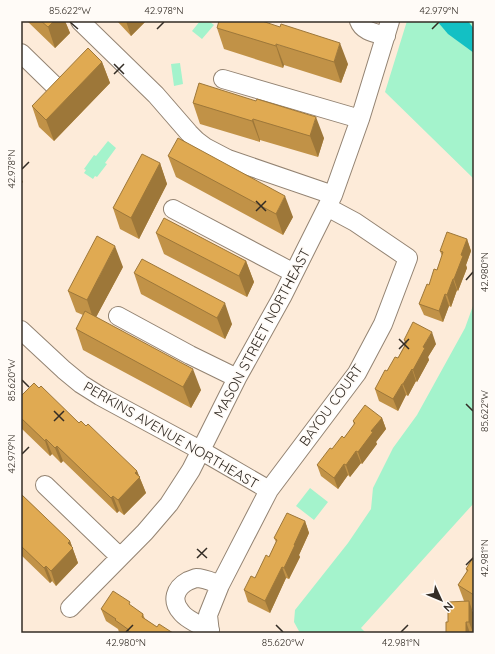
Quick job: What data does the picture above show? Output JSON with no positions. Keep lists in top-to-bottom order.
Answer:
{
  "streets": {
    "street": ["MASON STREET NORTHEAST", "BAYOU COURT", "PERKINS AVENUE NORTHEAST"]
  },
  "crossings": [
    ["MASON STREET NORTHEAST", "BAYOU COURT"],
    ["MASON STREET NORTHEAST", "PERKINS AVENUE NORTHEAST"],
    ["BAYOU COURT", "PERKINS AVENUE NORTHEAST"]
  ],
  "north": "bottom right",
  "coordinates": [
    "85.622°W",
    "42.978°N",
    "42.979°N",
    "42.980°N",
    "85.620°W",
    "42.981°N"
  ]
}
